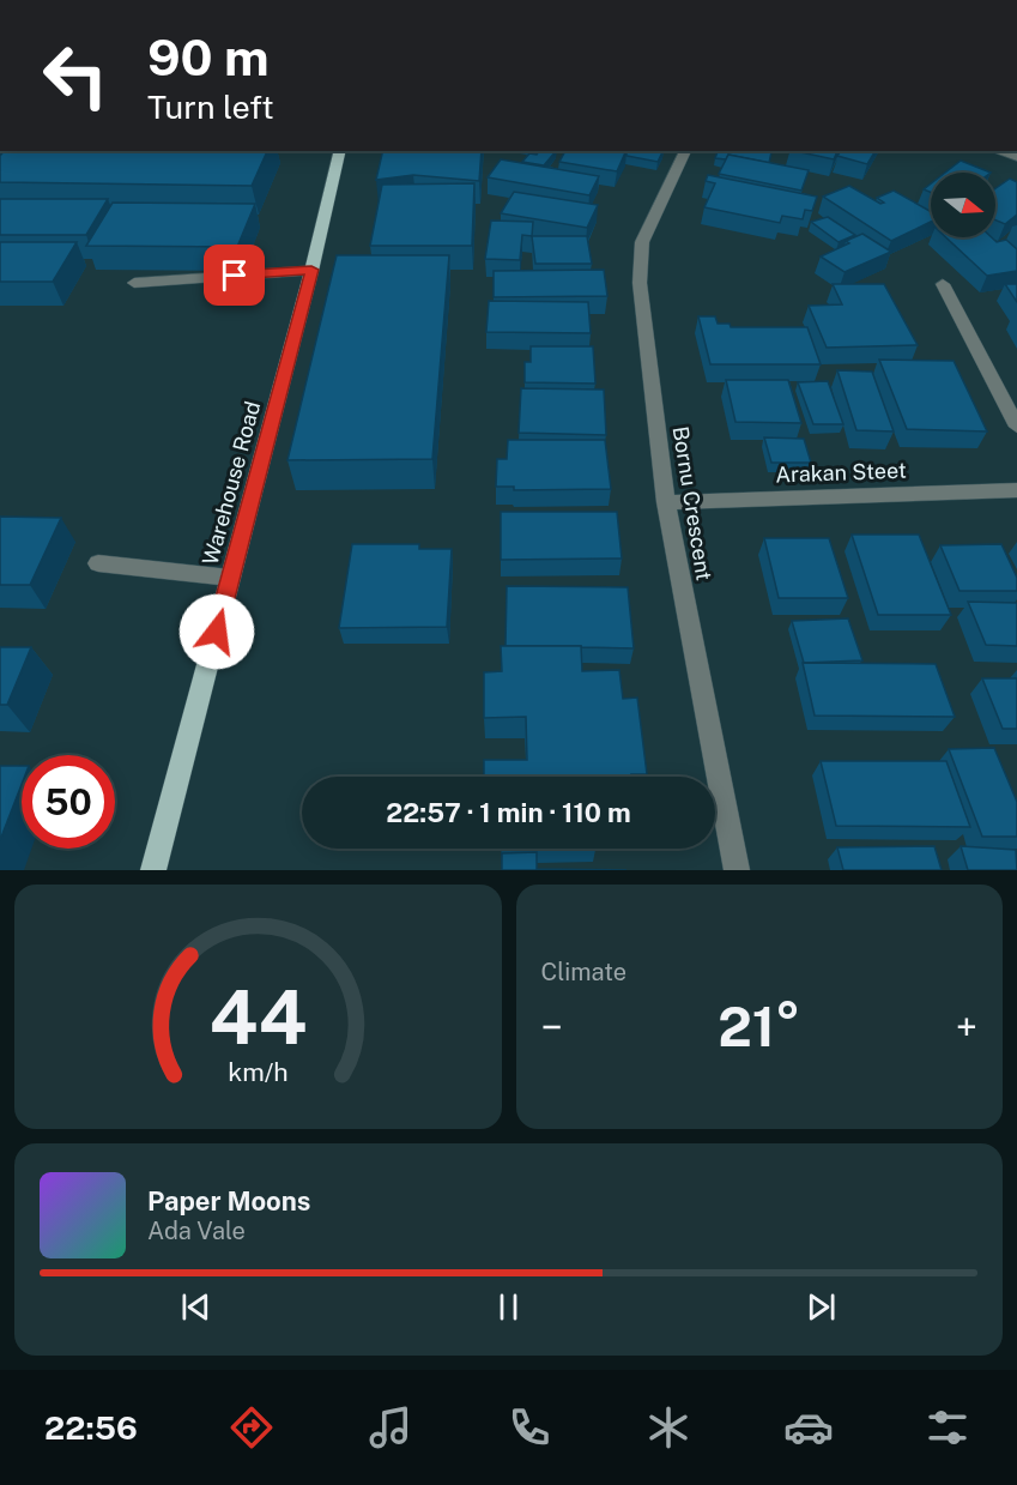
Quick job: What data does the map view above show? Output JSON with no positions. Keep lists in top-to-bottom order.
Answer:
{
  "streets": {
    "main road": ["Warehouse Road"],
    "street": ["Arakan Steet", "Bornu Crescent"]
  },
  "crossings": [
    ["Arakan Steet", "Bornu Crescent"]
  ],
  "north": "right",
  "page": {
    "turn": ["90 m", "Turn left"],
    "limit": "50",
    "trip": "22:57 · 1 min · 110 m",
    "tile": "Climate",
    "heat": ["−", "21°", "+"],
    "song": ["Paper Moons", "Ada Vale"],
    "tabs": "22:56",
    "gauge": ["44", "km/h"]
  }
}
